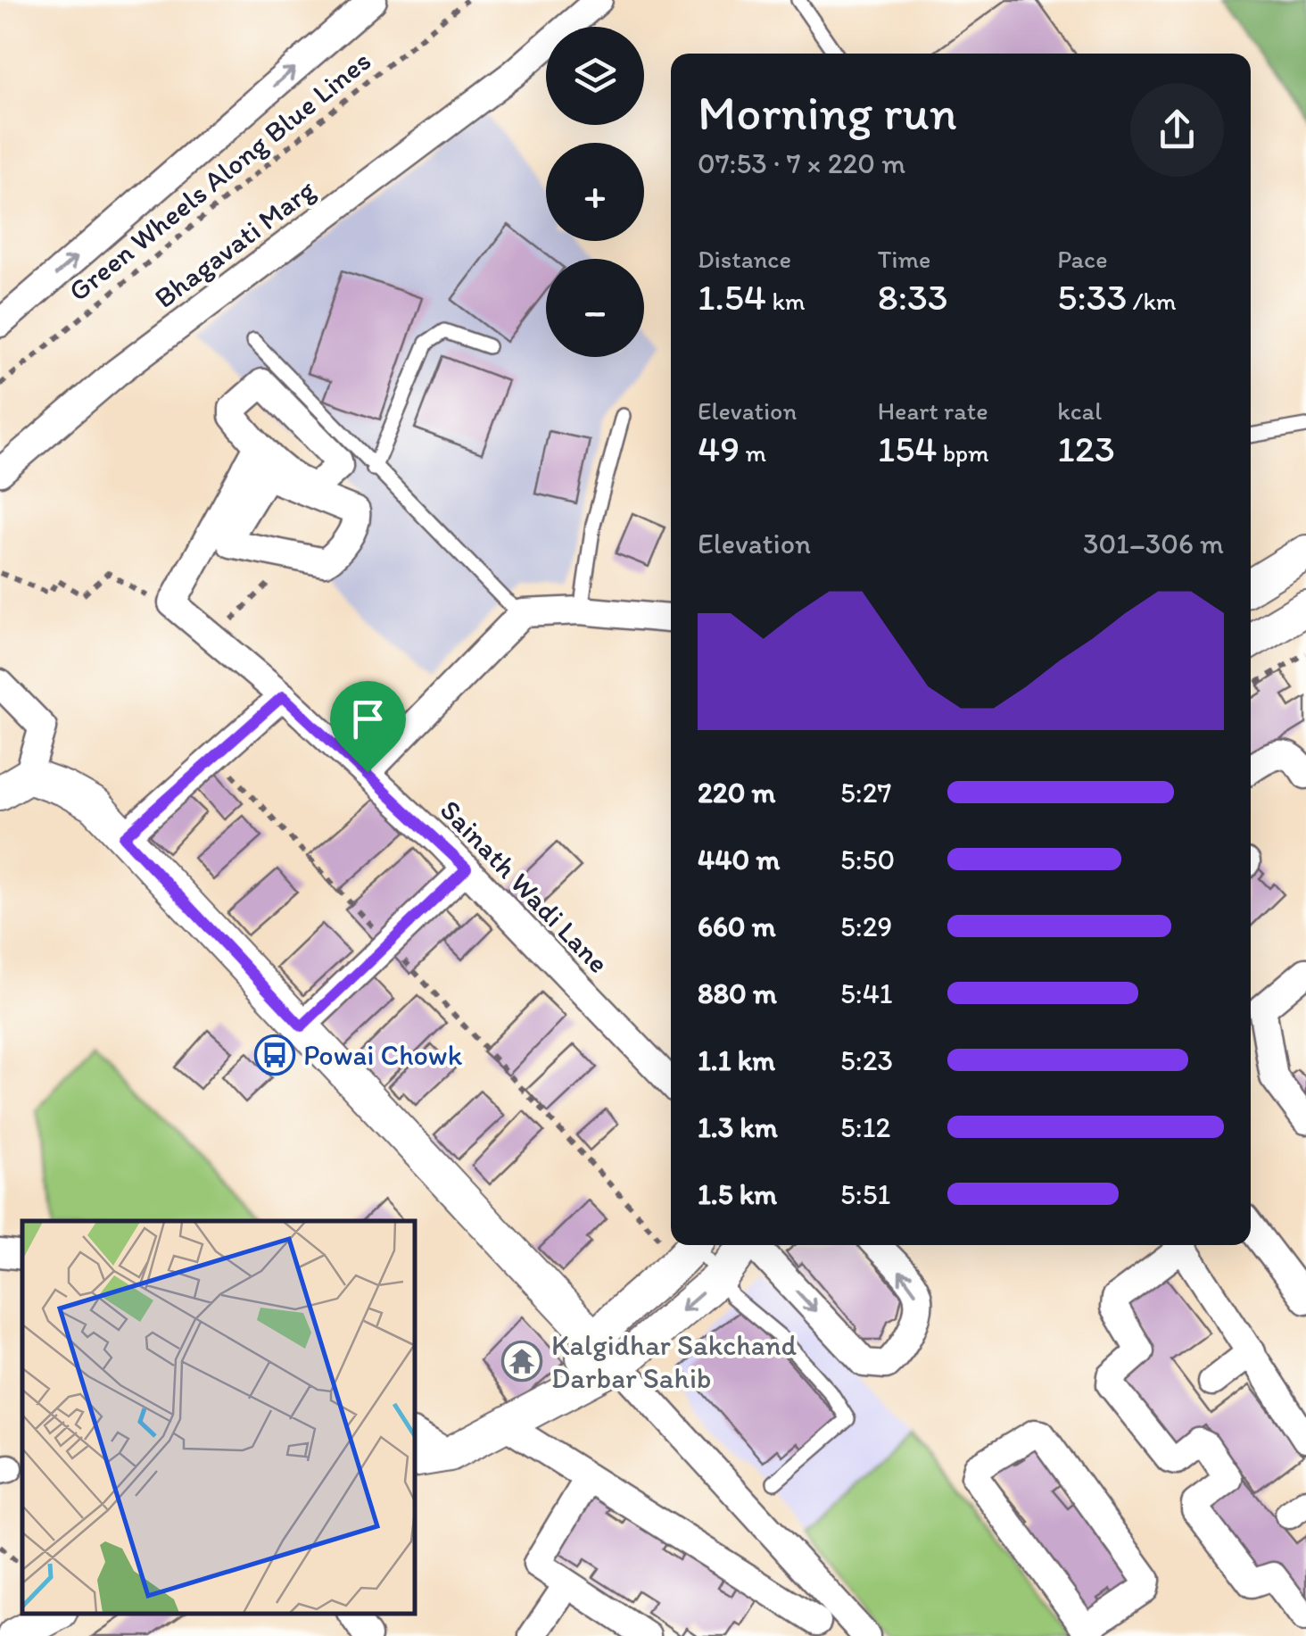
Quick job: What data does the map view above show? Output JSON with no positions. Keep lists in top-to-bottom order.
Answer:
{
  "streets": {
    "street": ["Bhagavati Marg", "Sainath Wadi Lane"],
    "path": ["Green Wheels Along Blue Lines"]
  },
  "places": {
    "bus stop": ["Powai Chowk"],
    "temple": ["Kalgidhar Sakchand Darbar Sahib"]
  },
  "page": {
    "map_buttons": ["+", "−"],
    "heading": ["Morning run", "07:53 · 7 × 220 m"],
    "stats": [
      ["Distance", "1.54 km"],
      ["Time", "8:33"],
      ["Pace", "5:33 /km"],
      ["Elevation", "49 m"],
      ["Heart rate", "154 bpm"],
      ["kcal", "123"]
    ],
    "chart": ["Elevation", "301–306 m"],
    "list": [
      {
        "name": "220 m",
        "note": "5:27"
      },
      {
        "name": "440 m",
        "note": "5:50"
      },
      {
        "name": "660 m",
        "note": "5:29"
      },
      {
        "name": "880 m",
        "note": "5:41"
      },
      {
        "name": "1.1 km",
        "note": "5:23"
      },
      {
        "name": "1.3 km",
        "note": "5:12"
      },
      {
        "name": "1.5 km",
        "note": "5:51"
      }
    ]
  }
}
